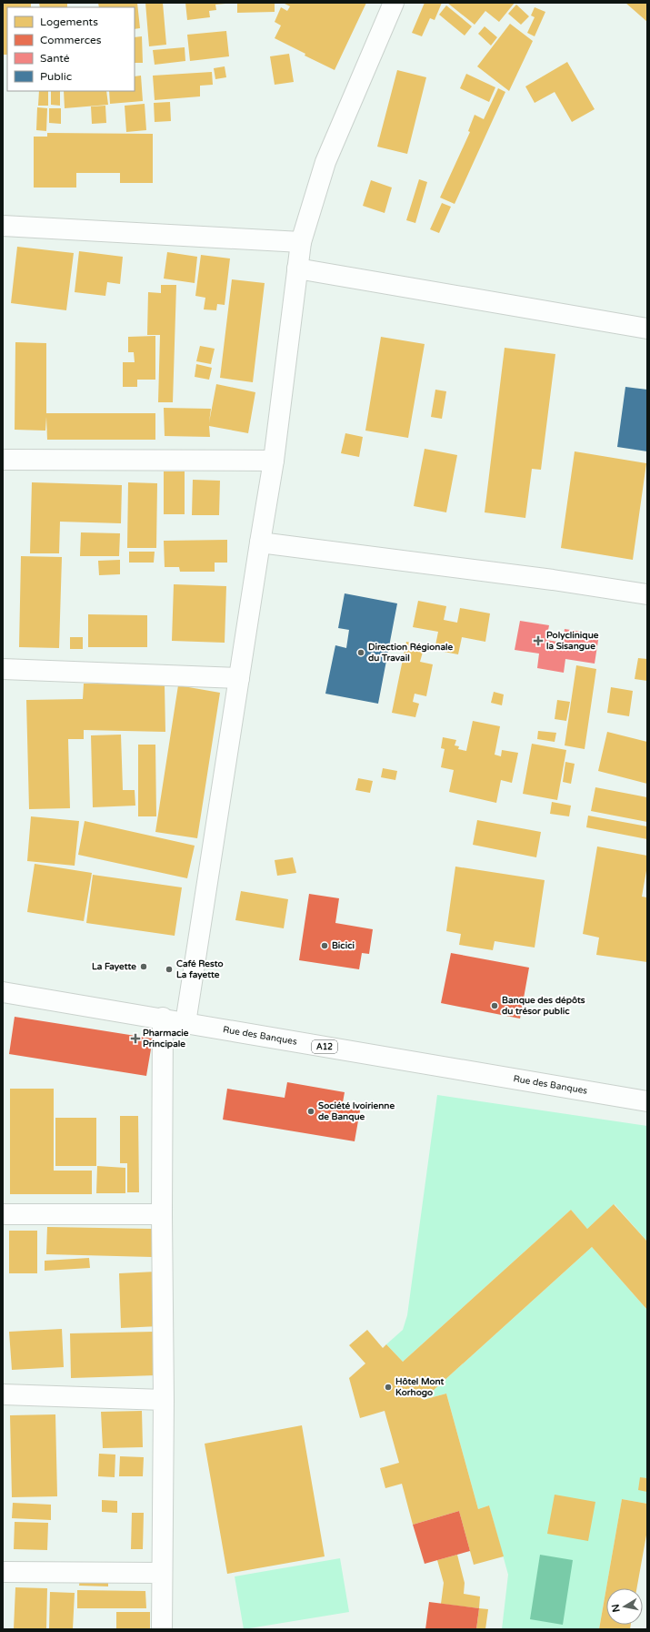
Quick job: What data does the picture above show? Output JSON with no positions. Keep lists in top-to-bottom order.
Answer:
{
  "streets": {
    "street": ["Rue des Banques", "A12"]
  },
  "places": {
    "health": ["Polyclinique la Sisangue", "Pharmacie Principale"],
    "other": [
      "Direction Régionale du Travail",
      "Bicici",
      "La Fayette",
      "Café Resto La fayette",
      "Banque des dépôts du trésor public",
      "Société Ivoirienne de Banque",
      "Hôtel Mont Korhogo"
    ]
  },
  "legend": [
    "Logements",
    "Commerces",
    "Santé",
    "Public"
  ],
  "north": "left"
}
